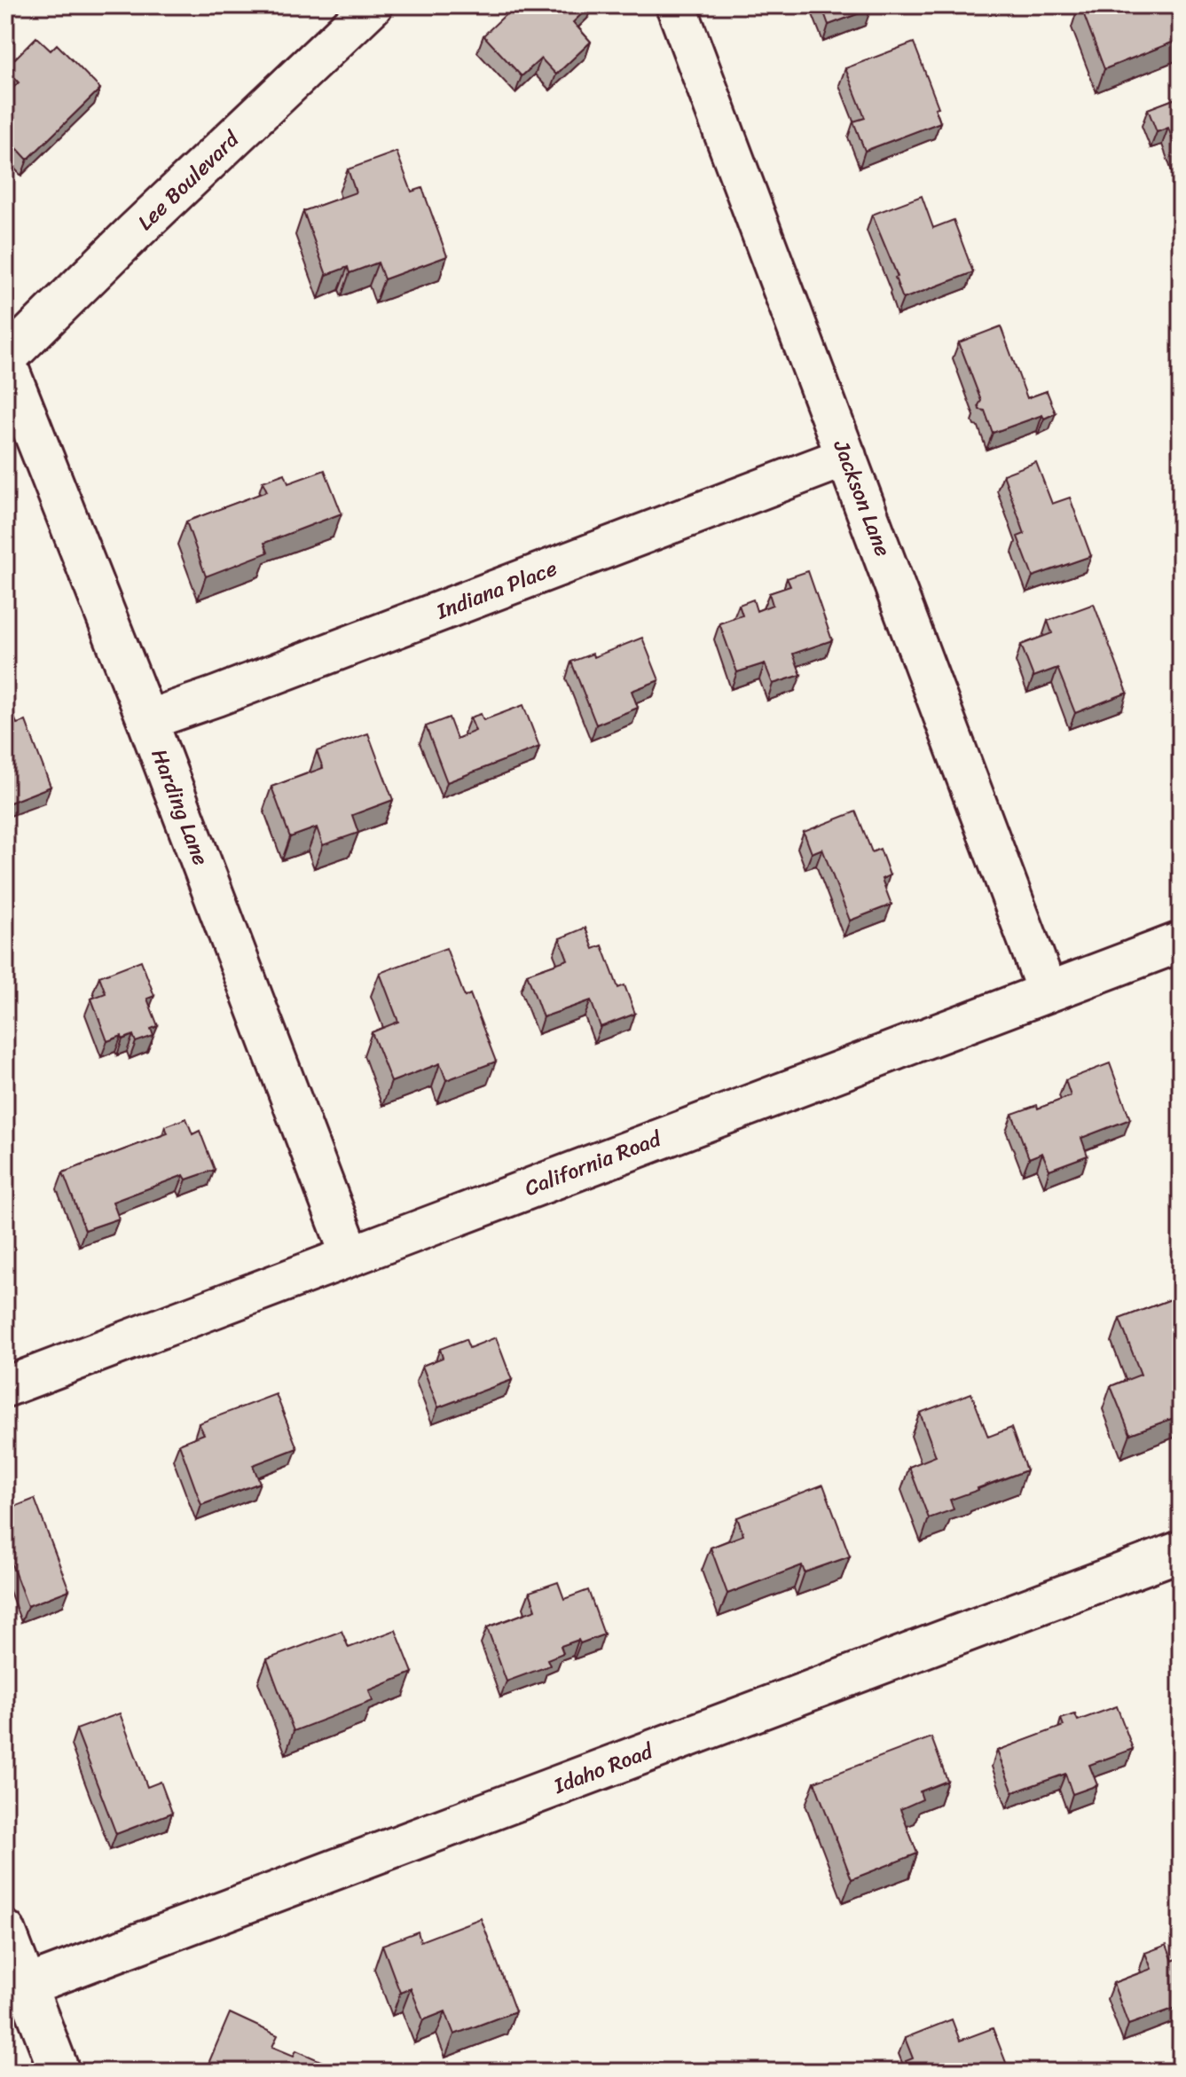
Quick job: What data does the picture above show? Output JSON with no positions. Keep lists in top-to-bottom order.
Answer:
{
  "streets": {
    "street": [
      "Lee Boulevard",
      "Jackson Lane",
      "Indiana Place",
      "Harding Lane",
      "California Road",
      "Idaho Road"
    ]
  },
  "crossings": [
    ["Lee Boulevard", "Harding Lane"],
    ["Jackson Lane", "Indiana Place"],
    ["Jackson Lane", "California Road"],
    ["Indiana Place", "Harding Lane"],
    ["Harding Lane", "California Road"]
  ]
}
